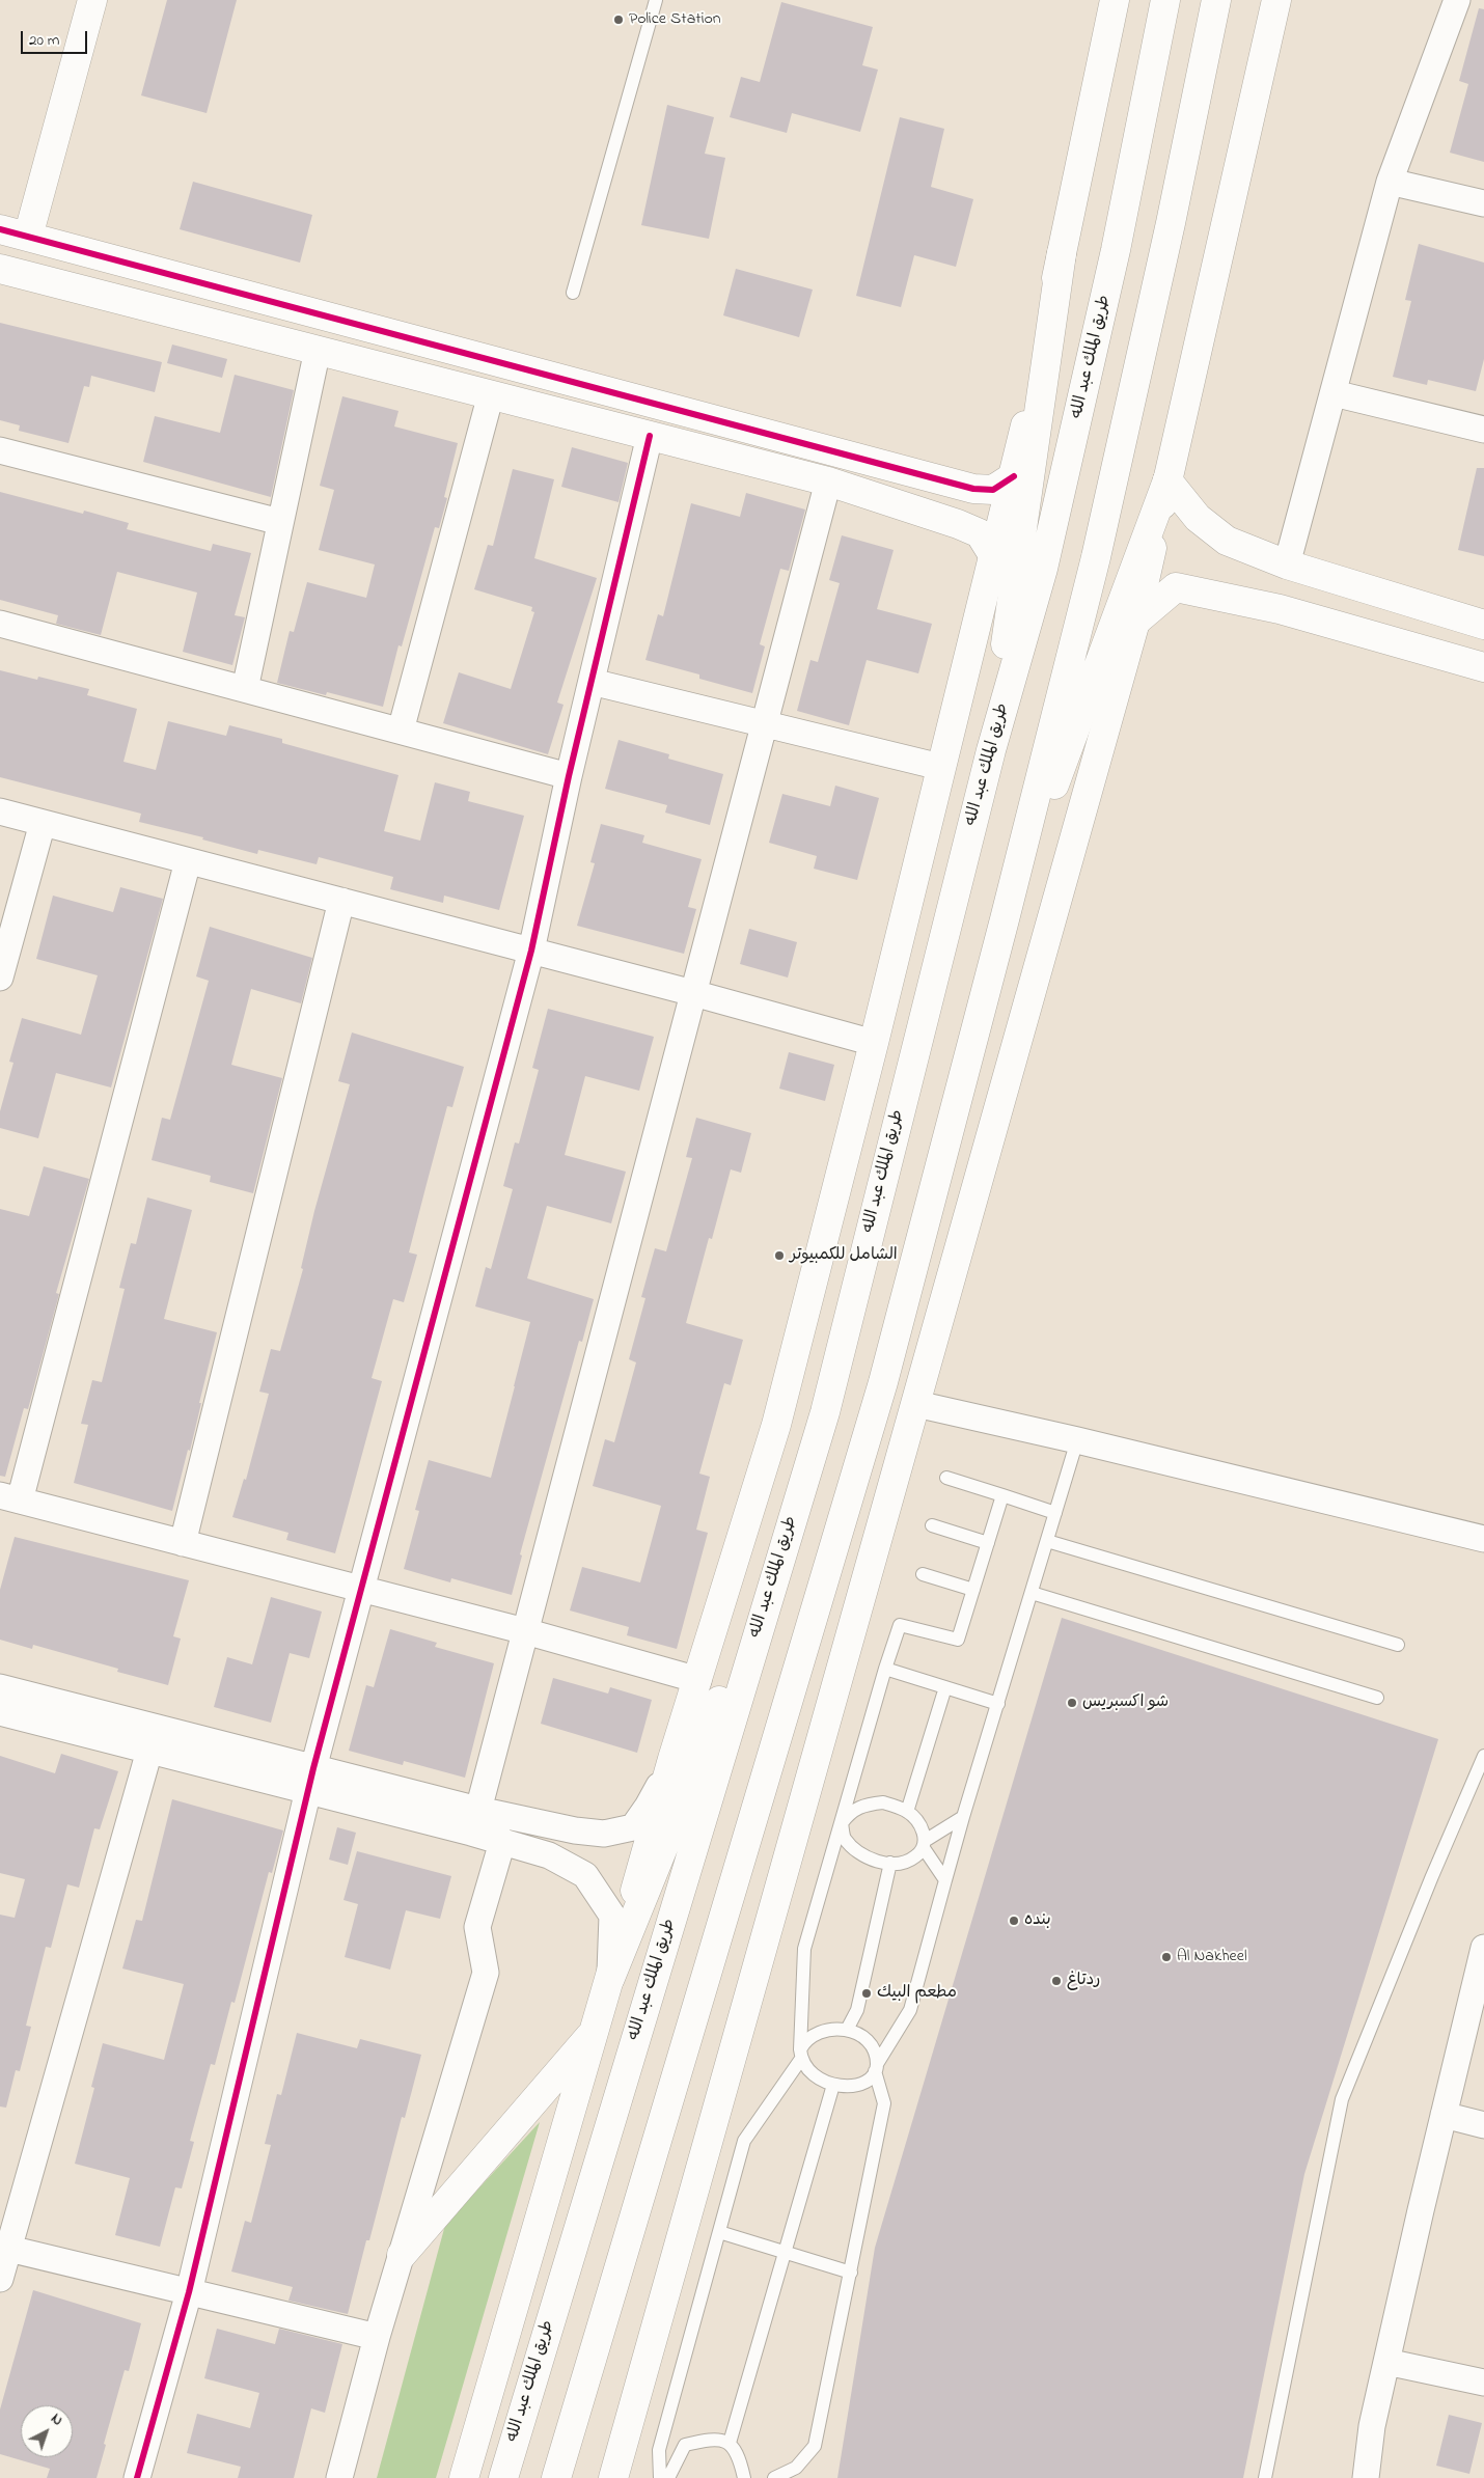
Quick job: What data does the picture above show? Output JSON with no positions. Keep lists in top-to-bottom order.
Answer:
{
  "streets": {
    "main road": ["طريق الملك عبد الله"]
  },
  "places": [
    "Police Station",
    "الشامل للكمبيوتر",
    "شو اكسبريس",
    "بنده",
    "Al Nakheel",
    "ردتاغ",
    "مطعم البيك"
  ],
  "scale_bar": "20 m",
  "north": "top right"
}
